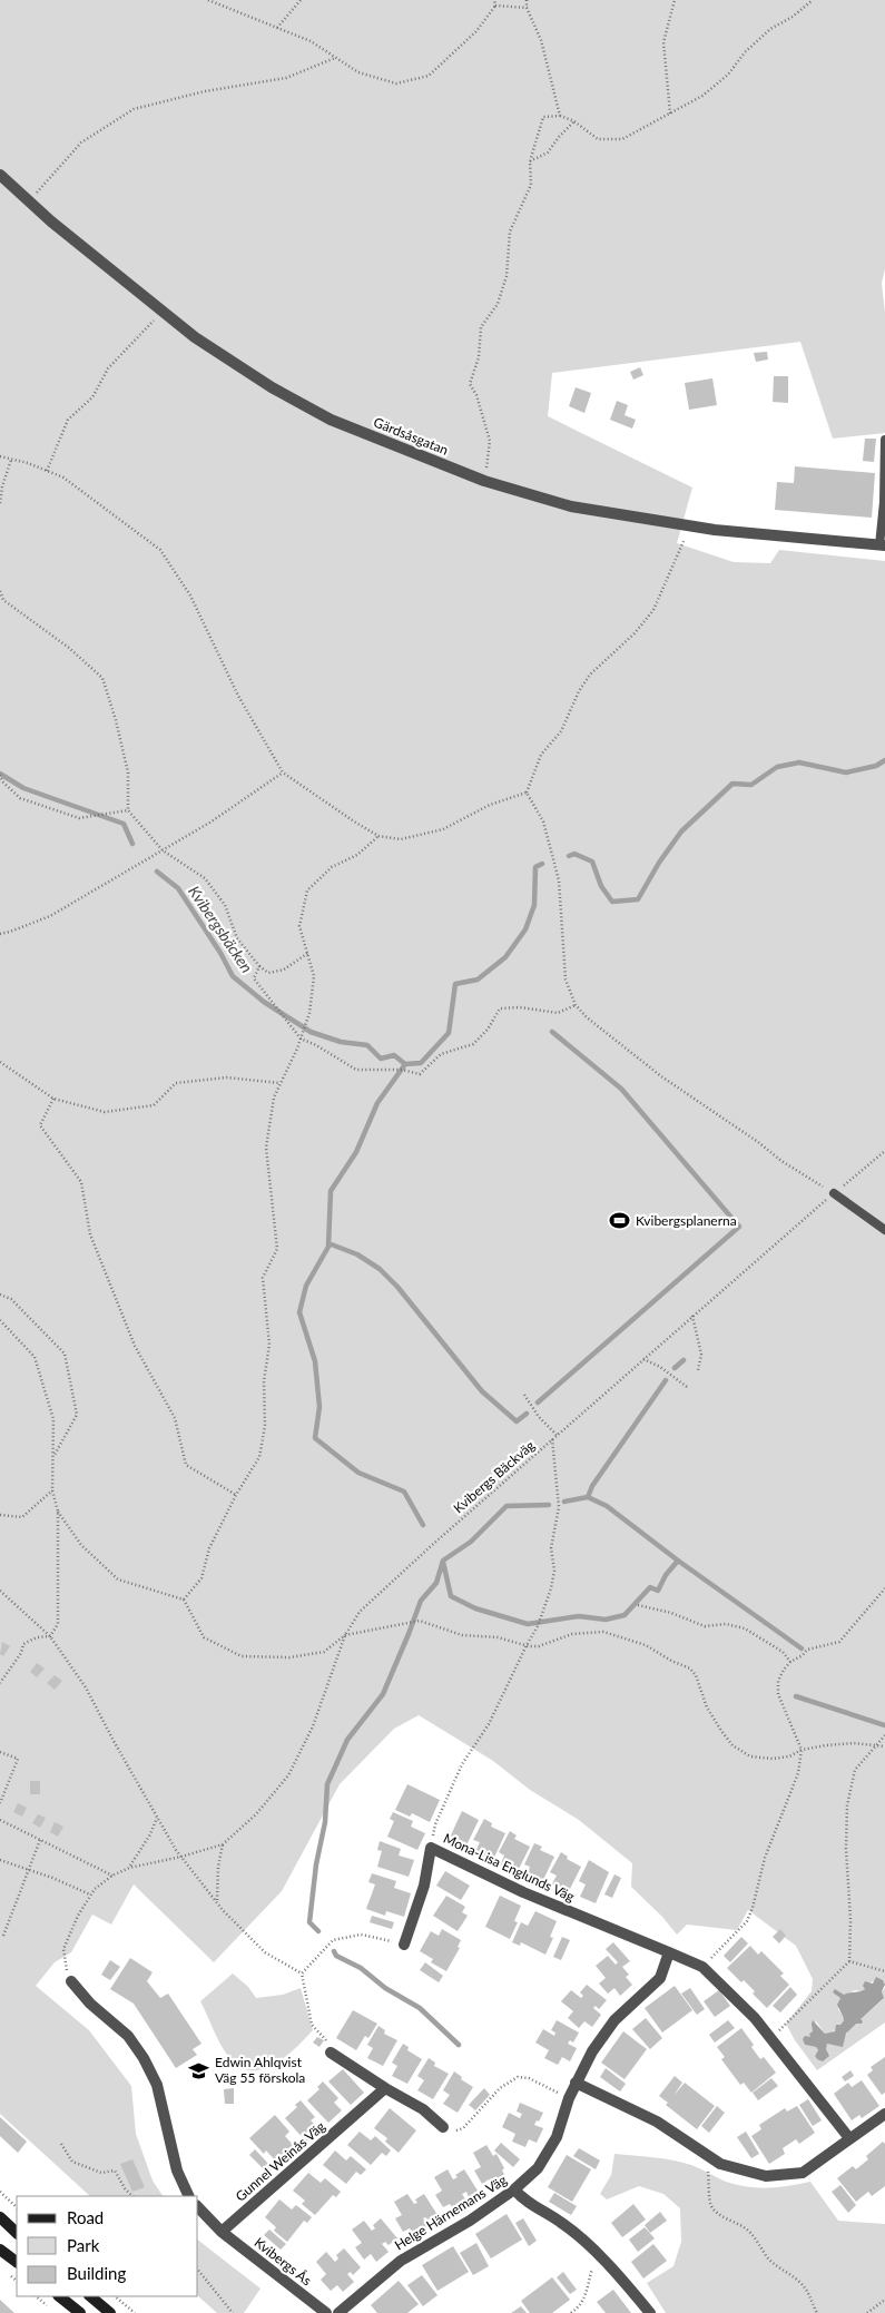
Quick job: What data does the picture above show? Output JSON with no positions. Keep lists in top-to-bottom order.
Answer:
{
  "streets": {
    "street": [
      "Gärdsåsgatan",
      "Mona-Lisa Englunds Väg",
      "Gunnel Weinås Väg",
      "Helge Härnemans Väg",
      "Kvibergs Ås"
    ],
    "path": ["Kvibergs Bäckväg"]
  },
  "crossings": [
    ["Mona-Lisa Englunds Väg", "Helge Härnemans Väg"],
    ["Gunnel Weinås Väg", "Kvibergs Ås"]
  ],
  "water": ["Kvibergsbäcken"],
  "places": {
    "sports": ["Kvibergsplanerna"],
    "school or university": ["Edwin Ahlqvist Väg 55 förskola"]
  },
  "legend": ["Road", "Park", "Building"]
}
